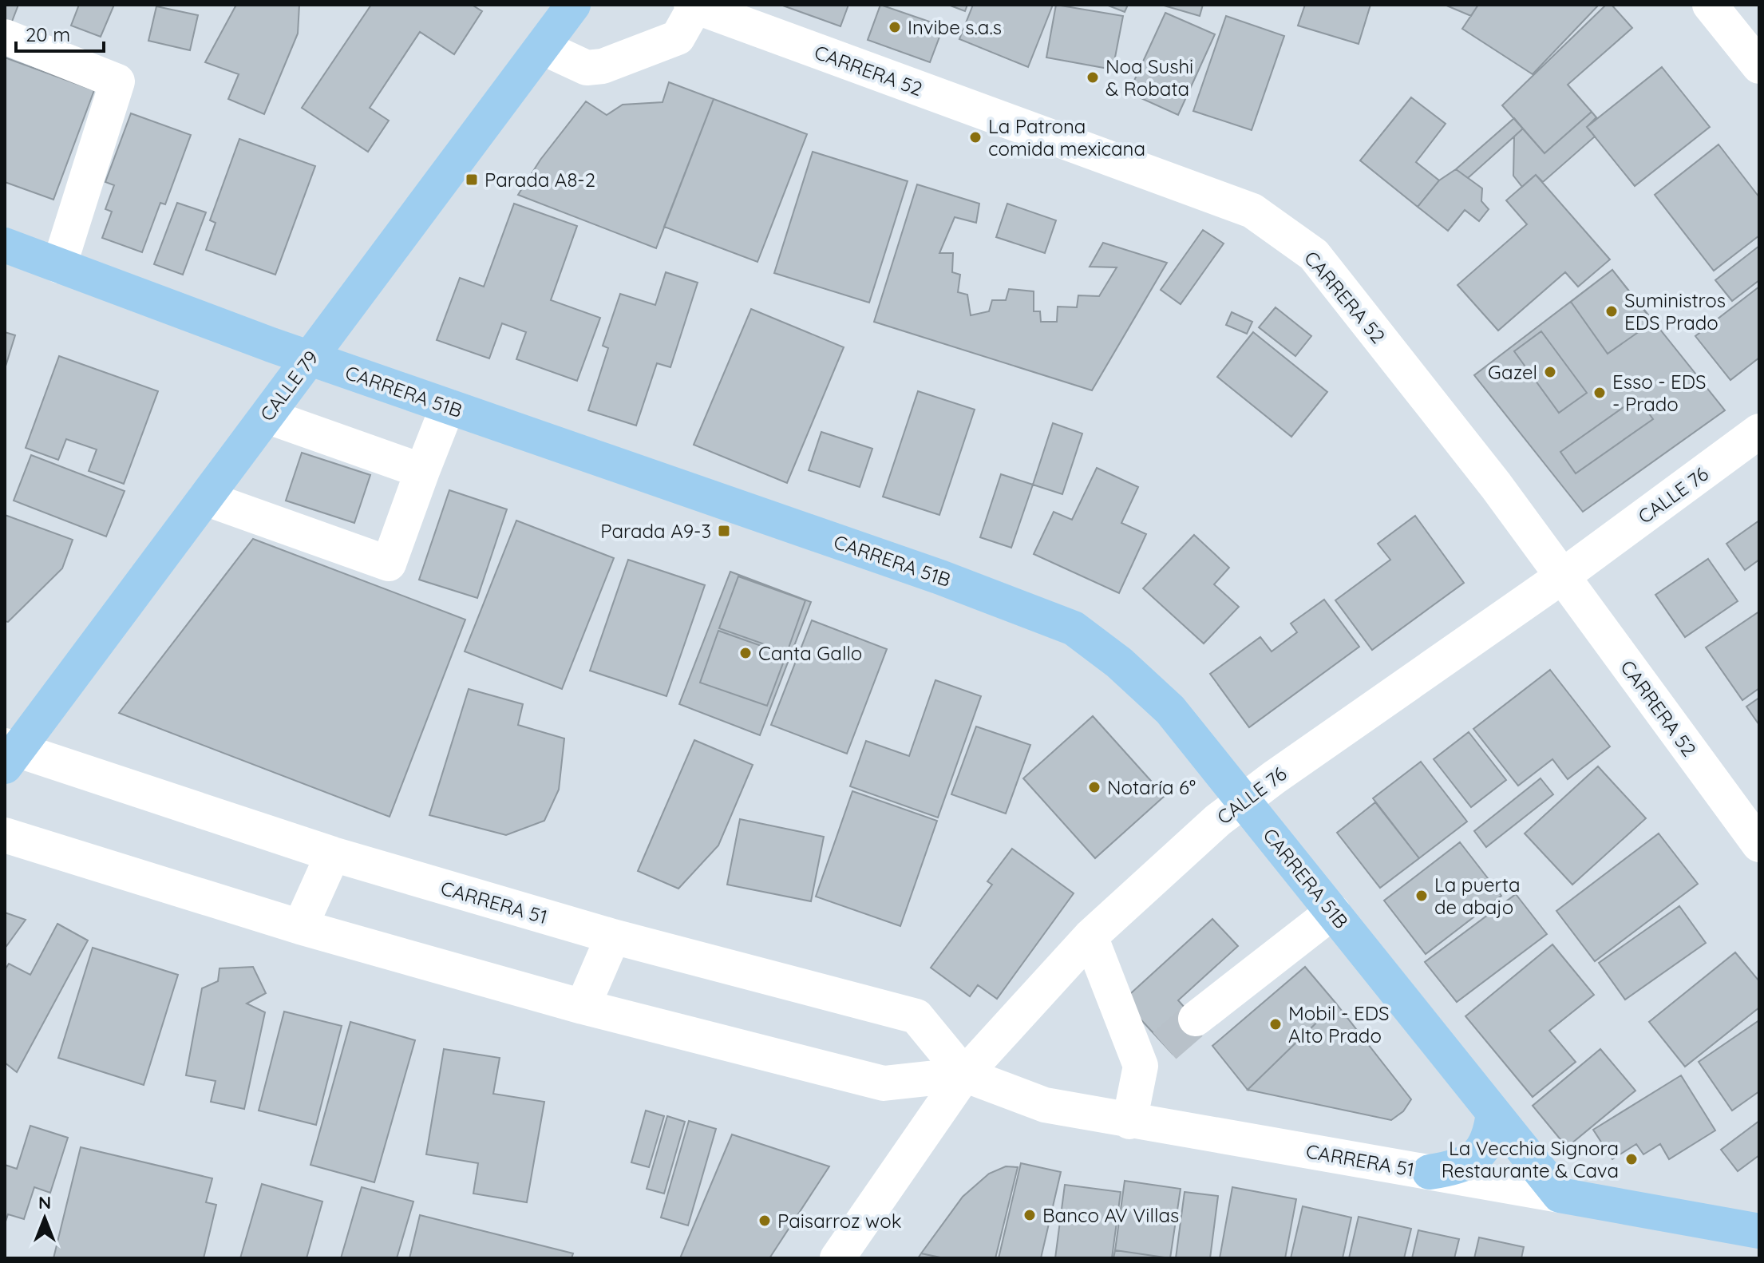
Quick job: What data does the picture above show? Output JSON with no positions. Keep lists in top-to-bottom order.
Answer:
{
  "streets": {
    "main road": ["CALLE 79", "CARRERA 51B", "CARRERA 51"],
    "street": ["CARRERA 52", "CALLE 76"]
  },
  "crossings": [
    ["CARRERA 52", "CALLE 76"],
    ["CALLE 79", "CARRERA 51B"],
    ["CALLE 79", "CARRERA 51"],
    ["CARRERA 51B", "CALLE 76"],
    ["CARRERA 51B", "CARRERA 51"],
    ["CALLE 76", "CARRERA 51"]
  ],
  "places": {
    "other": [
      "Invibe s.a.s",
      "Noa Sushi & Robata",
      "La Patrona comida mexicana",
      "Suministros EDS Prado",
      "Gazel",
      "Esso - EDS - Prado",
      "Canta Gallo",
      "Notaría 6°",
      "La puerta de abajo",
      "Mobil - EDS Alto Prado",
      "La Vecchia Signora Restaurante & Cava",
      "Banco AV Villas",
      "Paisarroz wok"
    ],
    "transit": ["Parada A8-2", "Parada A9-3"]
  },
  "scale_bar": "20 m",
  "north": "top"
}
